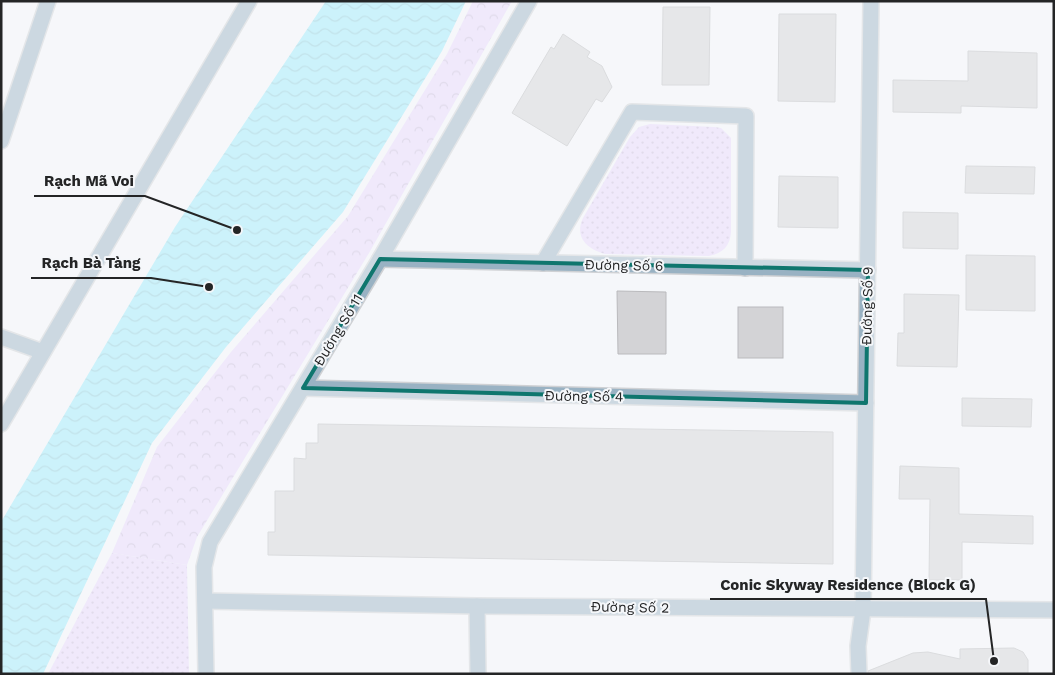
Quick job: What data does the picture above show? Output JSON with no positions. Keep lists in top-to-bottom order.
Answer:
{
  "streets": {
    "street": [
      "Đường Số 6",
      "Đường Số 9",
      "Đường Số 11",
      "Đường Số 4",
      "Đường Số 2"
    ]
  },
  "crossings": [
    ["Đường Số 6", "Đường Số 9"],
    ["Đường Số 6", "Đường Số 11"],
    ["Đường Số 9", "Đường Số 4"],
    ["Đường Số 9", "Đường Số 2"],
    ["Đường Số 11", "Đường Số 4"],
    ["Đường Số 11", "Đường Số 2"]
  ],
  "places": ["Rạch Mã Voi", "Rạch Bà Tàng", "Conic Skyway Residence (Block G)"]
}
